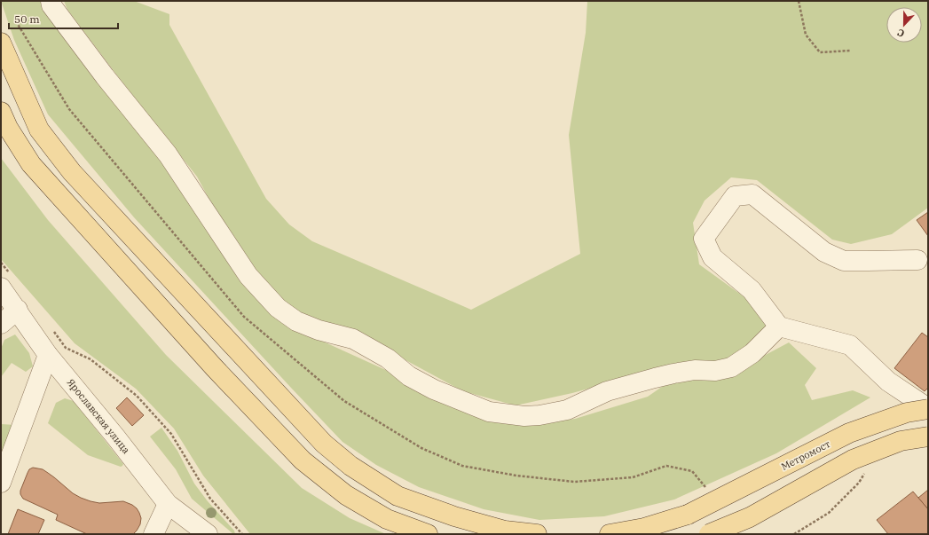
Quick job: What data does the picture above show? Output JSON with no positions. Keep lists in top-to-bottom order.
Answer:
{
  "streets": {
    "main road": ["Метромост"],
    "street": ["Ярославская улица"]
  },
  "scale_bar": "50 m",
  "north": "bottom"
}
